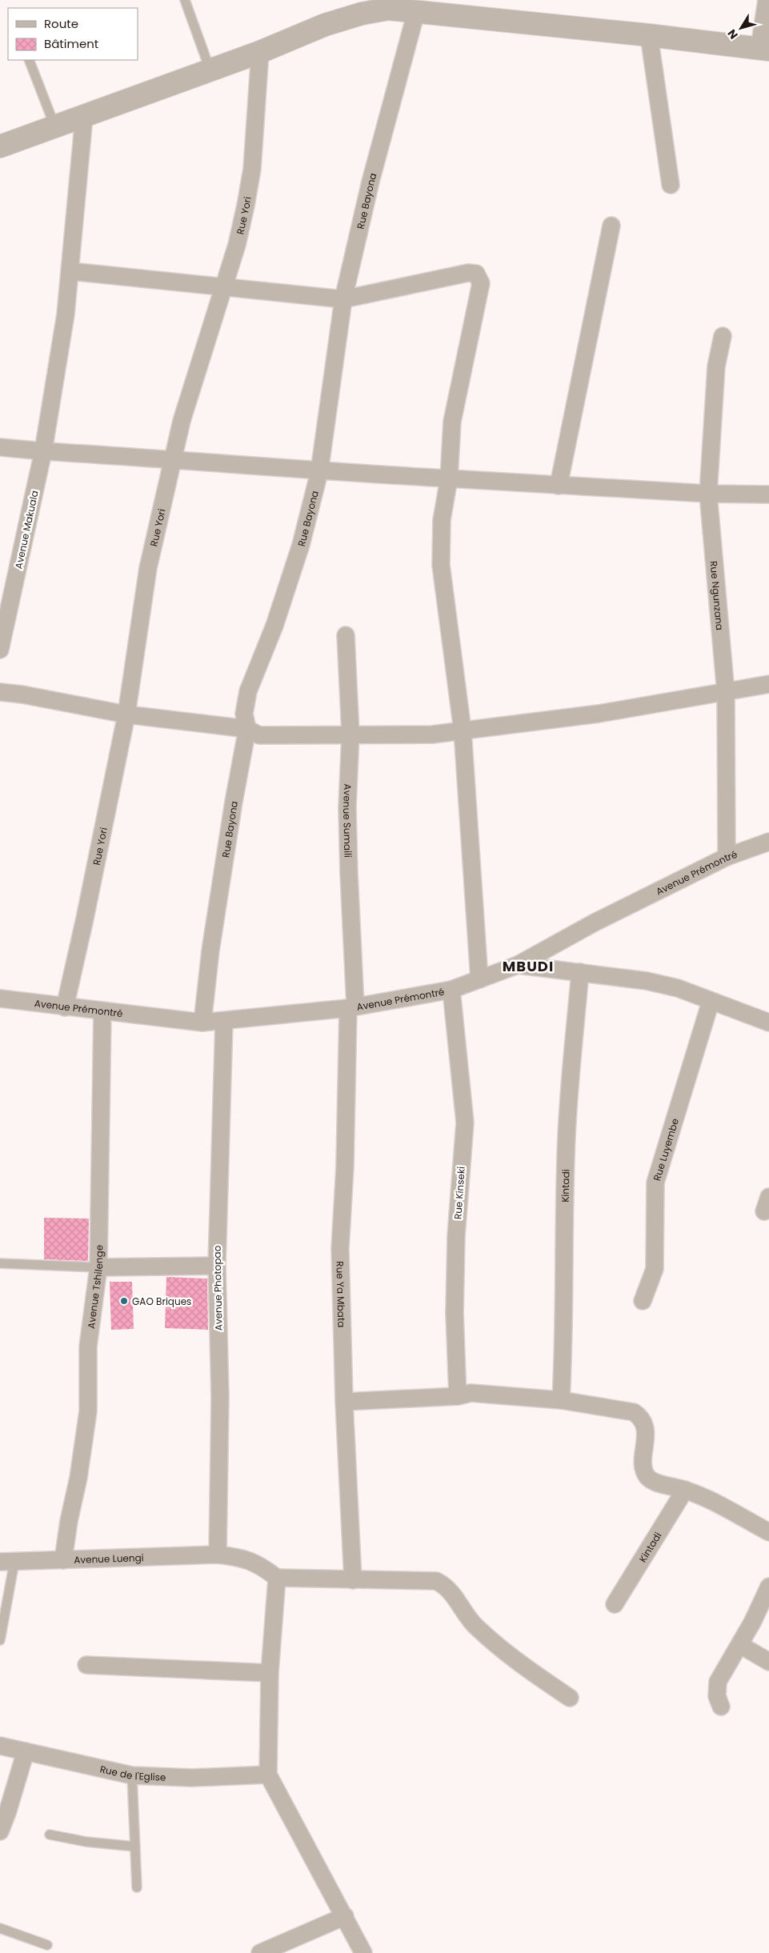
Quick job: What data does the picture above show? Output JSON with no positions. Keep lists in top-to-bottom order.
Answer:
{
  "streets": {
    "street": [
      "Rue Bayona",
      "Rue Yori",
      "Avenue Makuala",
      "Rue Ngunzana",
      "Avenue Sumaili",
      "Avenue Prémontré",
      "Rue Luyembe",
      "Kintadi",
      "Rue Kinseki",
      "Avenue Tshilenge",
      "Avenue Photopao",
      "Rue Ya Mbata",
      "Avenue Luengi",
      "Rue de l'Eglise"
    ]
  },
  "crossings": [
    ["Rue Bayona", "Avenue Prémontré"],
    ["Rue Yori", "Avenue Prémontré"],
    ["Rue Ngunzana", "Avenue Prémontré"],
    ["Avenue Sumaili", "Avenue Prémontré"],
    ["Avenue Sumaili", "Rue Ya Mbata"],
    ["Avenue Prémontré", "Rue Kinseki"],
    ["Avenue Prémontré", "Avenue Tshilenge"],
    ["Avenue Prémontré", "Avenue Photopao"],
    ["Avenue Prémontré", "Rue Ya Mbata"],
    ["Avenue Tshilenge", "Avenue Luengi"],
    ["Avenue Photopao", "Avenue Luengi"]
  ],
  "districts": ["MBUDI"],
  "places": ["GAO Briques"],
  "legend": ["Route", "Bâtiment"],
  "north": "bottom left"
}
